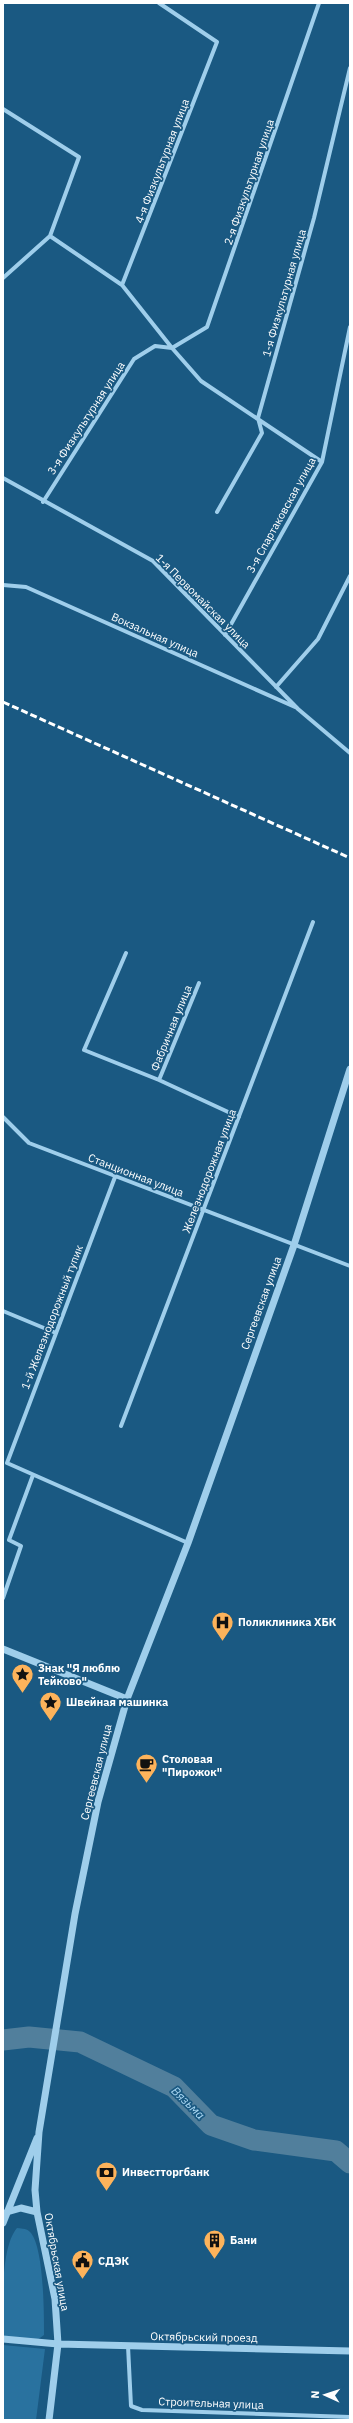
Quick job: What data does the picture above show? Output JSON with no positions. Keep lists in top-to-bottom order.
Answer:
{
  "streets": {
    "street": [
      "4-я Физкультурная улица",
      "2-я Физкультурная улица",
      "1-я Физкультурная улица",
      "3-я Физкультурная улица",
      "3-я Спартаковская улица",
      "1-я Первомайская улица",
      "Вокзальная улица",
      "Фабричная улица",
      "Железнодорожная улица",
      "Станционная улица",
      "Сергеевская улица",
      "1-й Железнодорожный тупик",
      "Октябрьская улица",
      "Октябрьский проезд",
      "Строительная улица"
    ]
  },
  "crossings": [
    ["2-я Физкультурная улица", "3-я Физкультурная улица"],
    ["3-я Физкультурная улица", "1-я Первомайская улица"],
    ["3-я Спартаковская улица", "1-я Первомайская улица"],
    ["1-я Первомайская улица", "Вокзальная улица"],
    ["Железнодорожная улица", "Станционная улица"],
    ["Станционная улица", "Сергеевская улица"],
    ["Станционная улица", "1-й Железнодорожный тупик"],
    ["Сергеевская улица", "Октябрьская улица"],
    ["Октябрьская улица", "Октябрьский проезд"],
    ["Октябрьский проезд", "Строительная улица"]
  ],
  "water": ["Вязьма"],
  "places": {
    "hospital": ["Поликлиника ХБК"],
    "place": ["Знак \"Я люблю Тейково\"", "Швейная машинка"],
    "cafe": ["Столовая \"Пирожок\""],
    "bank": ["Инвестторгбанк"],
    "building": ["Бани"],
    "public building": ["СДЭК"]
  },
  "north": "left"
}
